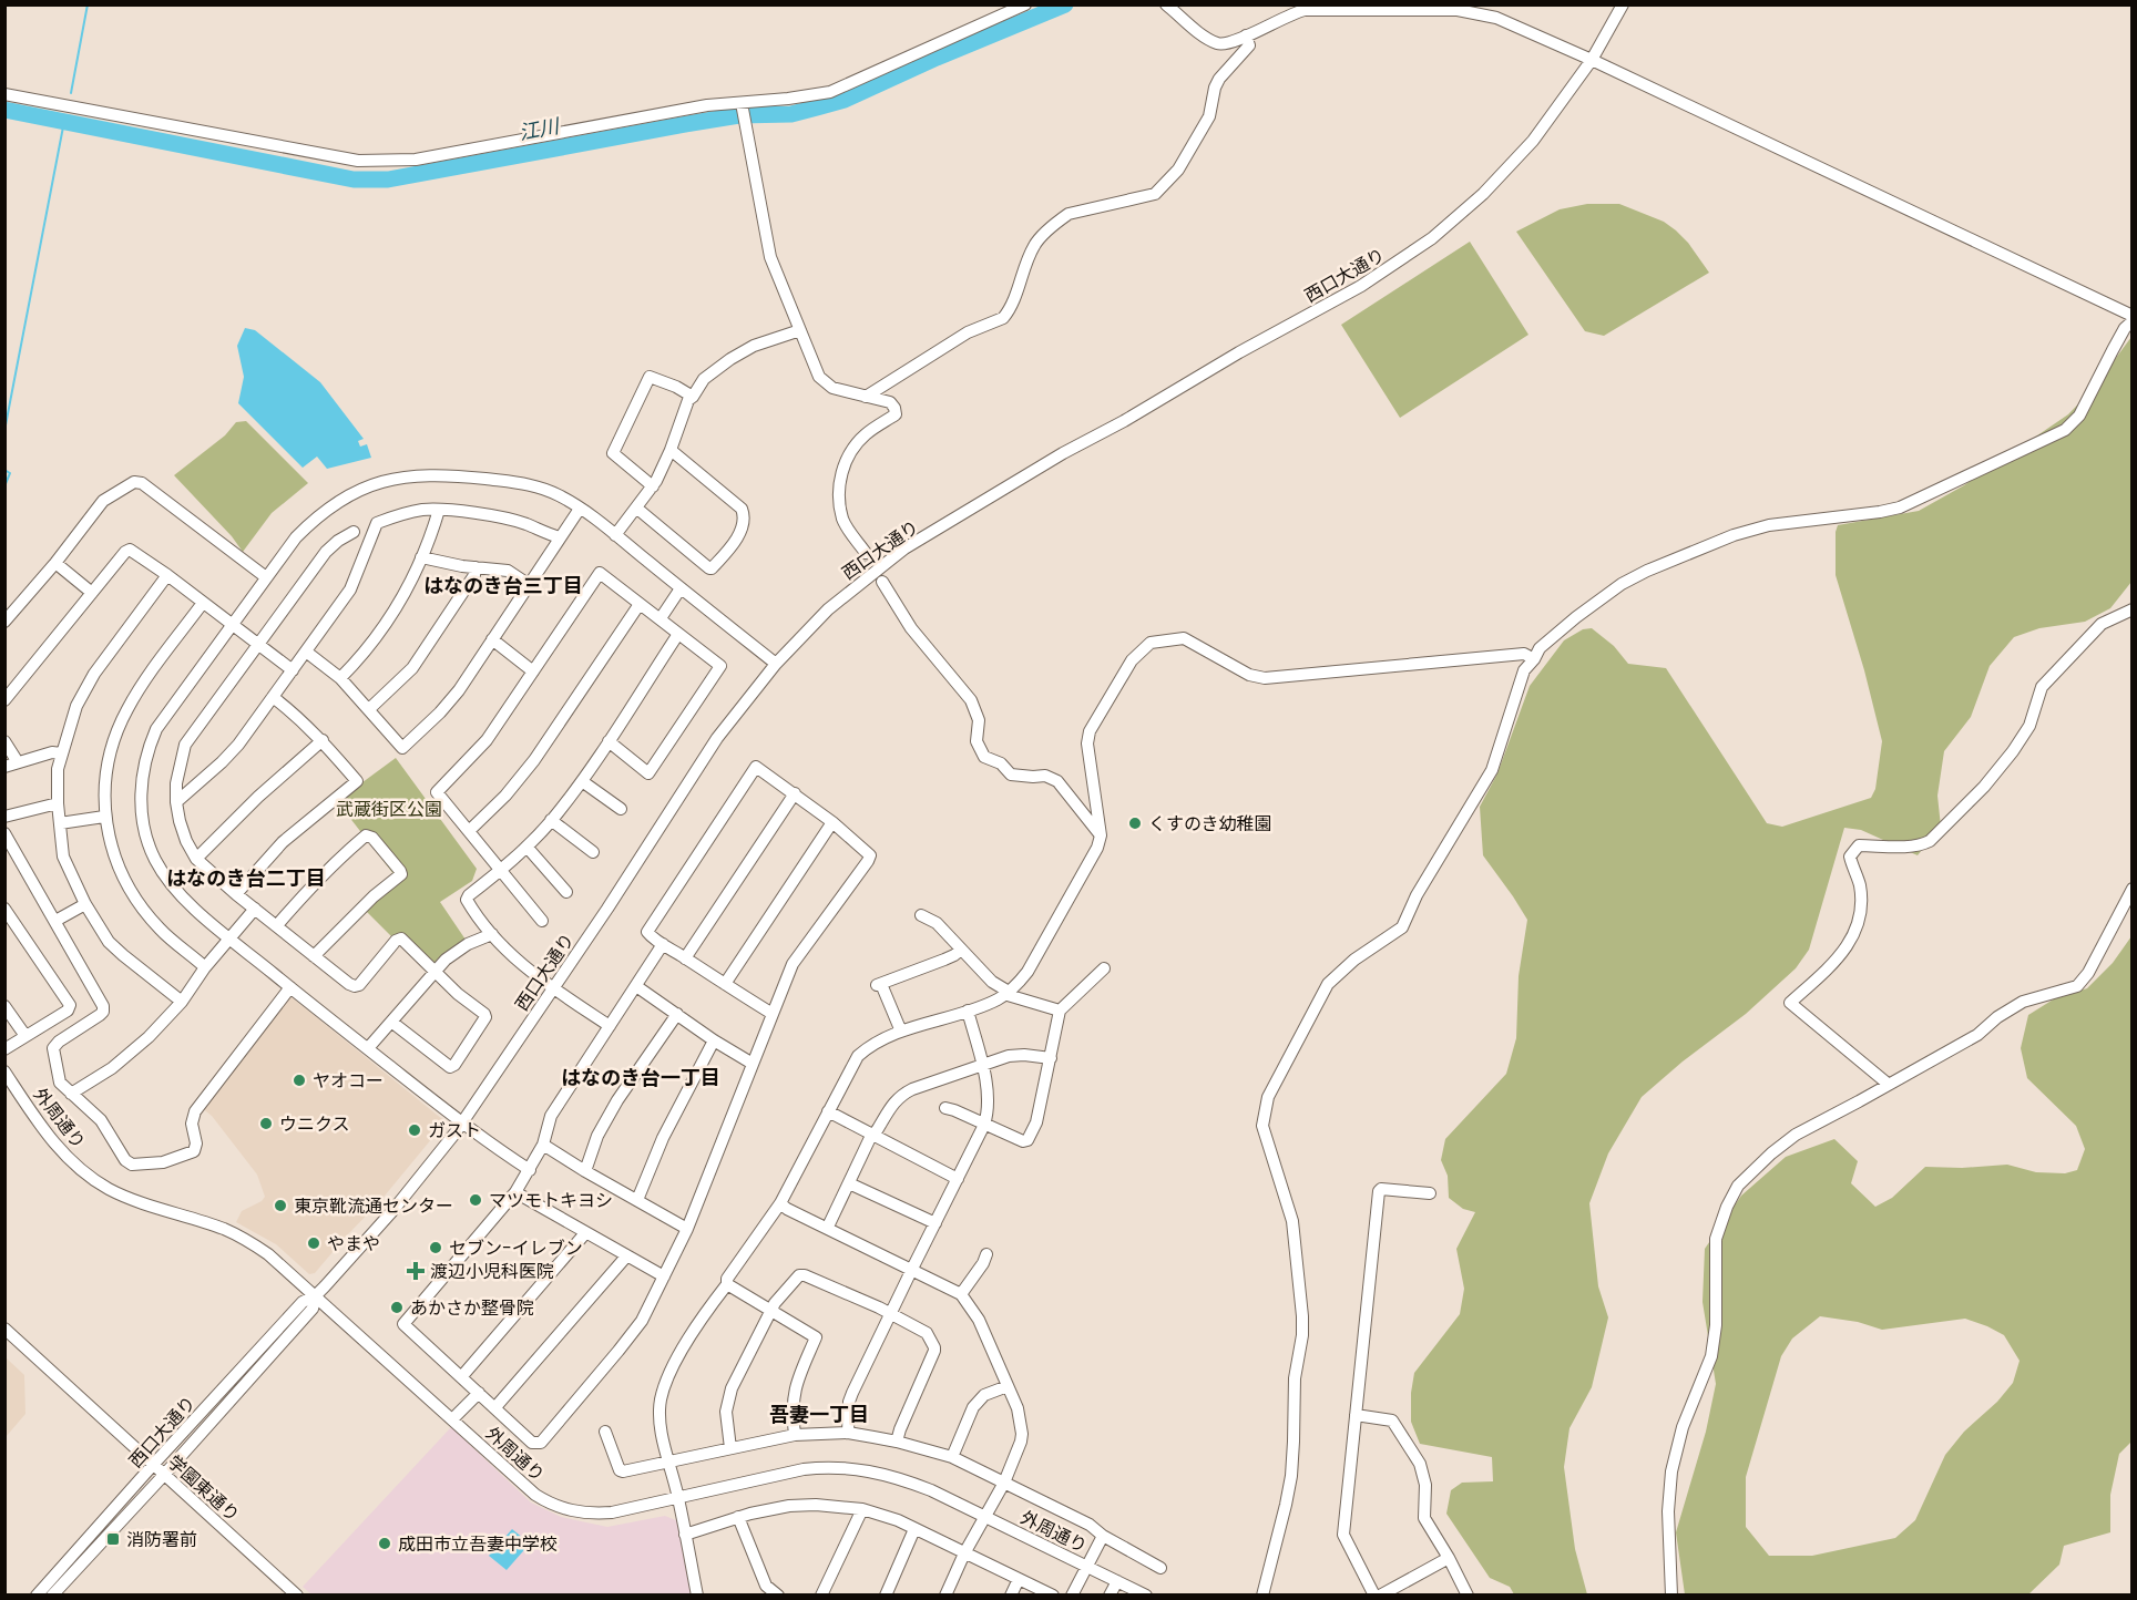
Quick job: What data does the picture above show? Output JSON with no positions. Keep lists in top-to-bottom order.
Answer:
{
  "streets": {
    "street": ["西口大通り", "外周通り", "学園東通り"]
  },
  "crossings": [
    ["西口大通り", "外周通り"],
    ["西口大通り", "学園東通り"]
  ],
  "districts": [
    "はなのき台三丁目",
    "はなのき台二丁目",
    "はなのき台一丁目",
    "吾妻一丁目"
  ],
  "water": ["江川"],
  "parks": ["武蔵街区公園"],
  "places": {
    "other": [
      "くすのき幼稚園",
      "ヤオコー",
      "ウニクス",
      "ガスト",
      "マツモトキヨシ",
      "東京靴流通センター",
      "やまや",
      "セブン-イレブン",
      "あかさか整骨院",
      "成田市立吾妻中学校"
    ],
    "health": ["渡辺小児科医院"],
    "transit": ["消防署前"]
  }
}
